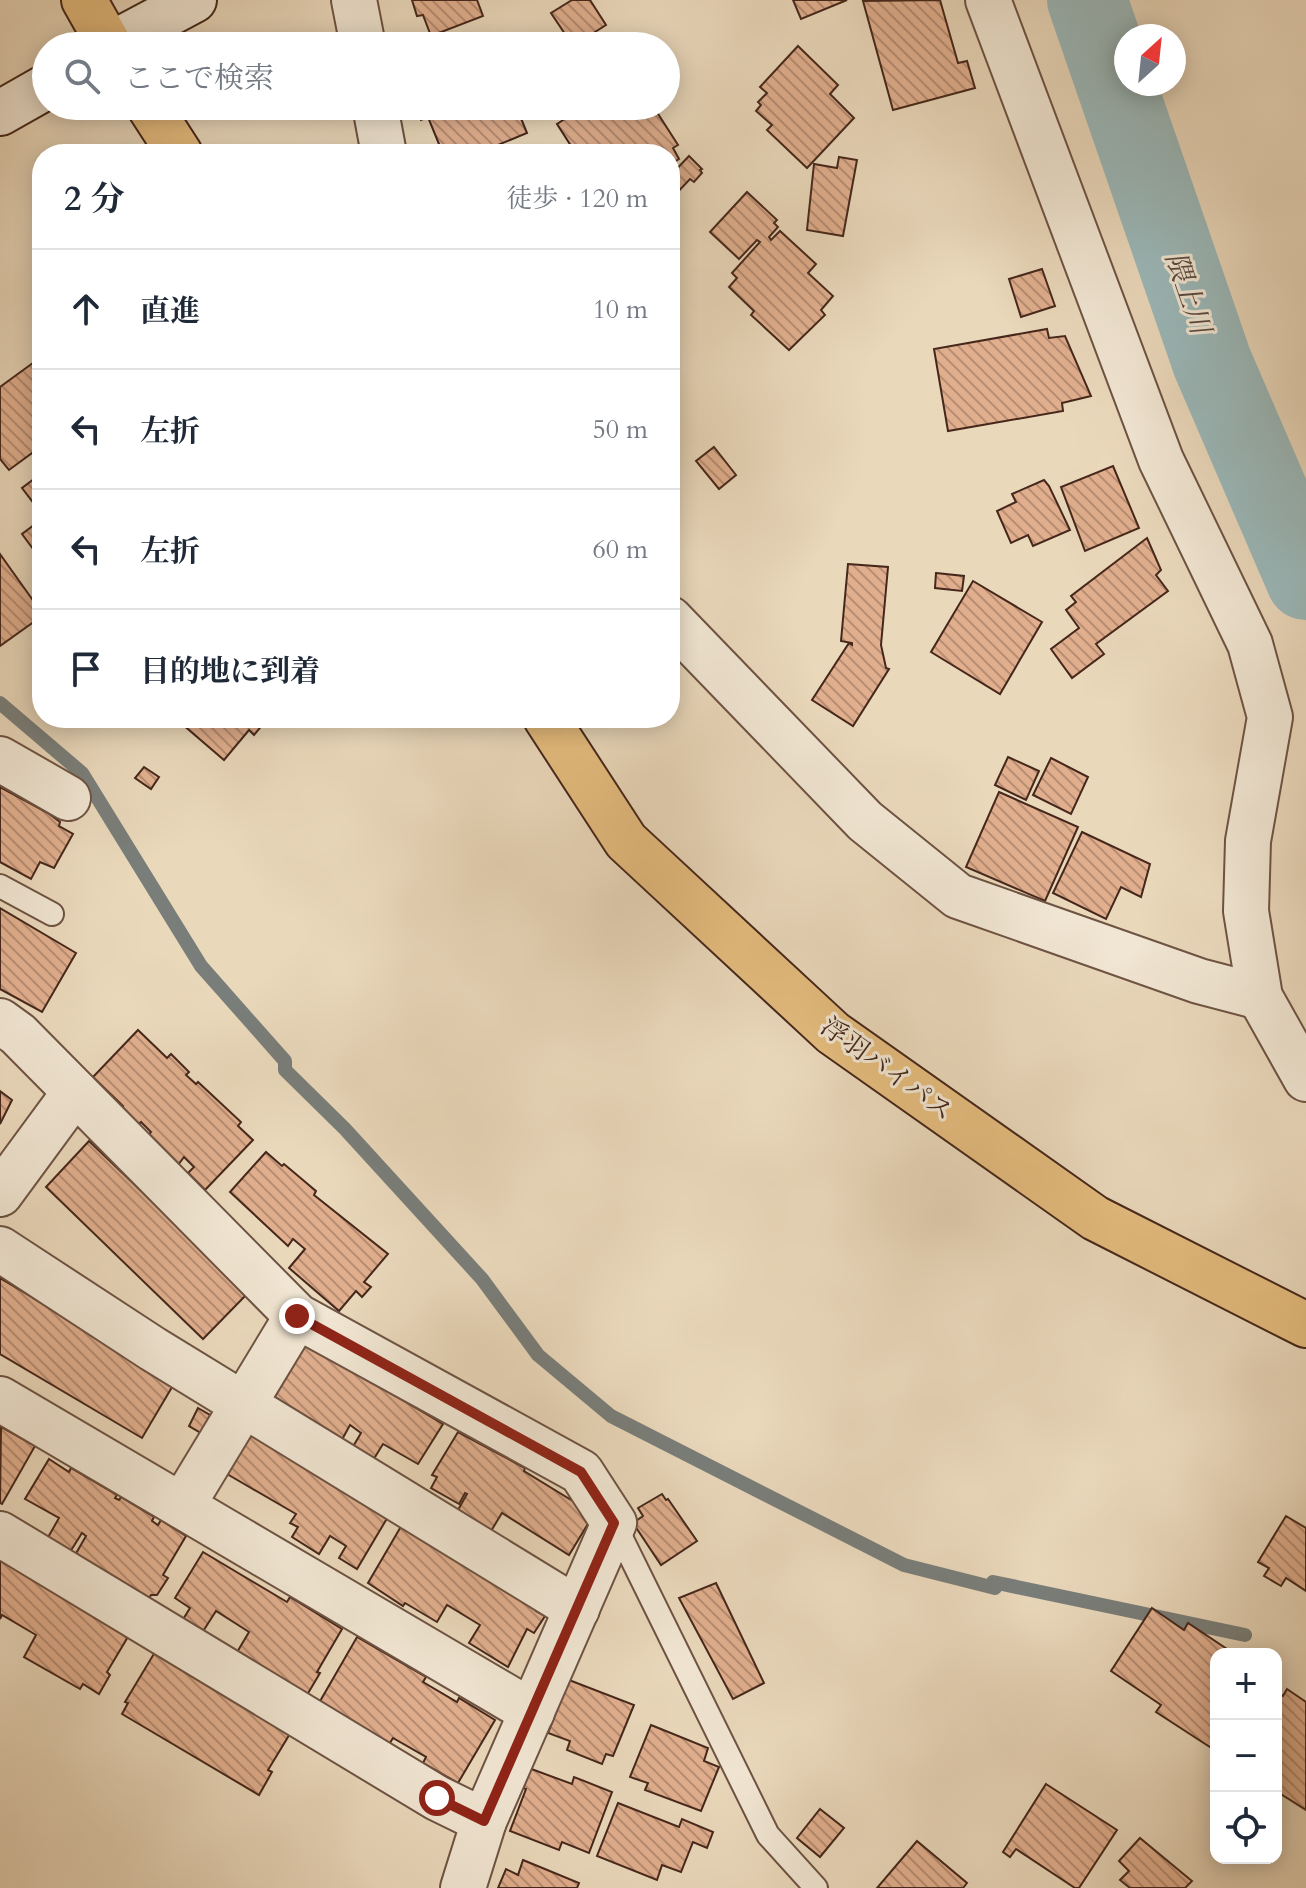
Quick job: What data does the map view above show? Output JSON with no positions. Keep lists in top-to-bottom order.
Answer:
{
  "streets": {
    "highway": ["浮羽バイパス"]
  },
  "water": ["隈上川"],
  "north": "top right",
  "page": {
    "search": "ここで検索",
    "heading": ["2 分", "徒歩 · 120 m"],
    "list": [
      ["直進", "10 m"],
      ["左折", "50 m"],
      ["左折", "60 m"],
      "目的地に到着"
    ],
    "map_buttons": ["+", "−"]
  }
}
